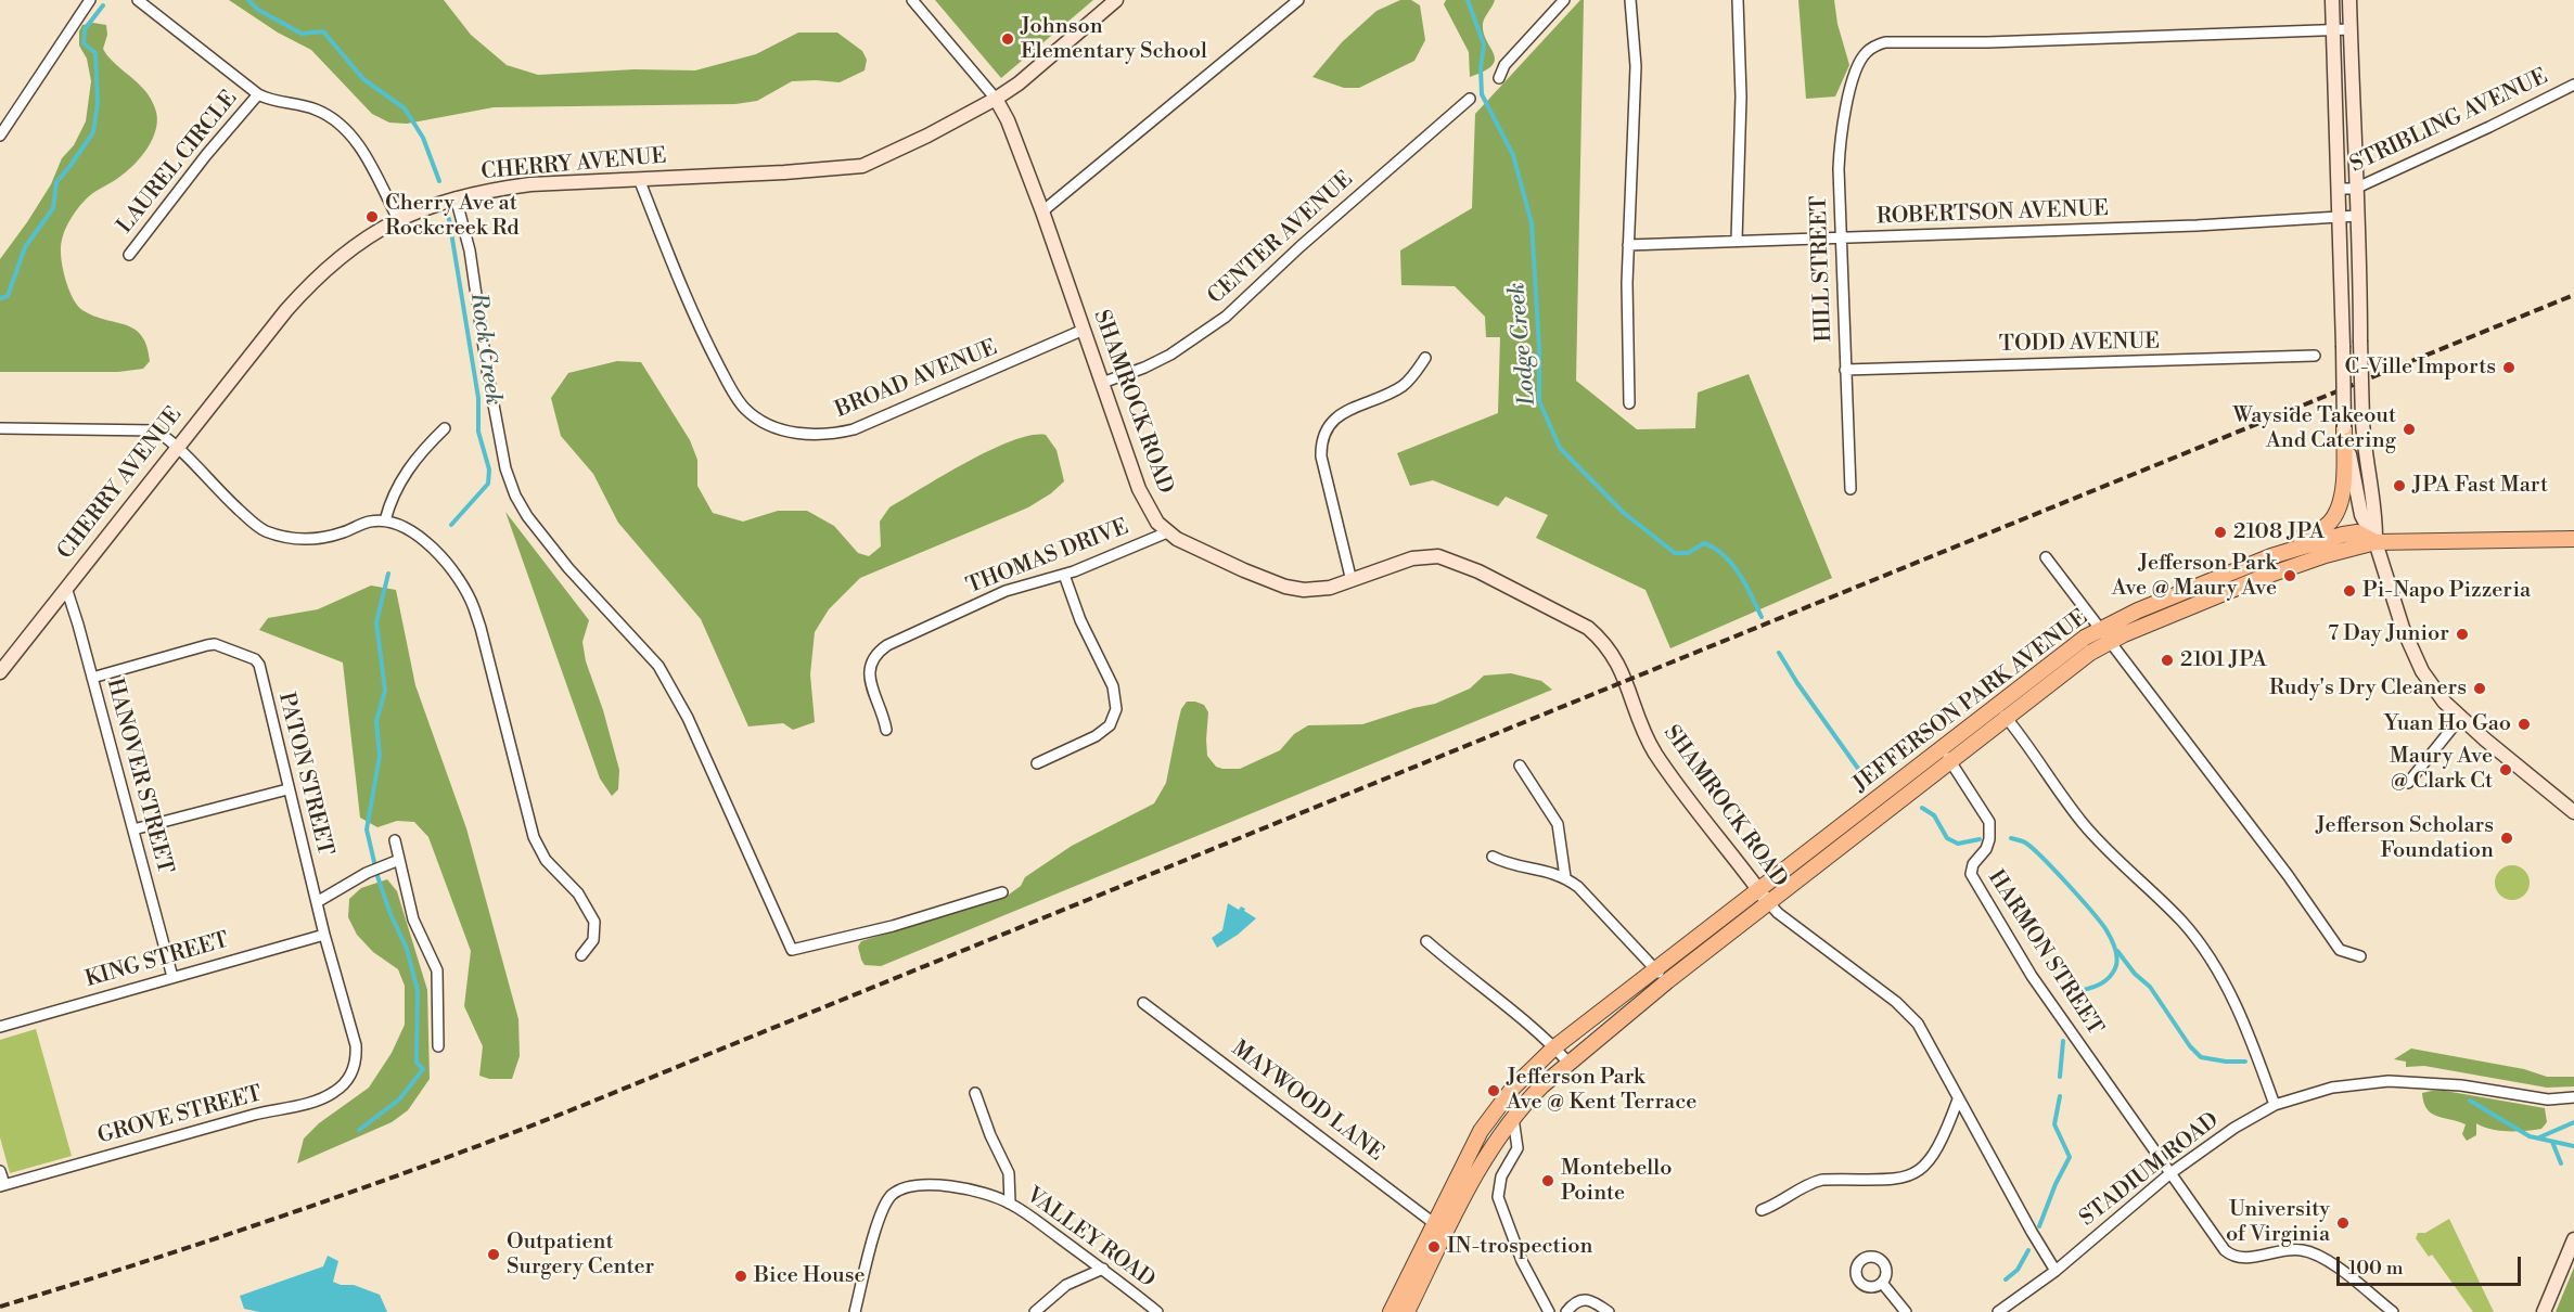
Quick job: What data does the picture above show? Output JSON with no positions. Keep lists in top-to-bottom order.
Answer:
{
  "streets": {
    "main road": ["JEFFERSON PARK AVENUE"],
    "street": [
      "STRIBLING AVENUE",
      "LAUREL CIRCLE",
      "CHERRY AVENUE",
      "ROBERTSON AVENUE",
      "CENTER AVENUE",
      "HILL STREET",
      "TODD AVENUE",
      "BROAD AVENUE",
      "SHAMROCK ROAD",
      "THOMAS DRIVE",
      "PATON STREET",
      "HANOVER STREET",
      "HARMON STREET",
      "KING STREET",
      "MAYWOOD LANE",
      "GROVE STREET",
      "STADIUM ROAD",
      "VALLEY ROAD"
    ]
  },
  "crossings": [
    ["CHERRY AVENUE", "BROAD AVENUE"],
    ["CHERRY AVENUE", "SHAMROCK ROAD"],
    ["CHERRY AVENUE", "HANOVER STREET"],
    ["ROBERTSON AVENUE", "HILL STREET"],
    ["CENTER AVENUE", "SHAMROCK ROAD"],
    ["HILL STREET", "TODD AVENUE"],
    ["BROAD AVENUE", "SHAMROCK ROAD"],
    ["SHAMROCK ROAD", "THOMAS DRIVE"],
    ["SHAMROCK ROAD", "JEFFERSON PARK AVENUE"],
    ["SHAMROCK ROAD", "STADIUM ROAD"],
    ["JEFFERSON PARK AVENUE", "HARMON STREET"],
    ["JEFFERSON PARK AVENUE", "MAYWOOD LANE"],
    ["PATON STREET", "HANOVER STREET"],
    ["PATON STREET", "KING STREET"],
    ["PATON STREET", "GROVE STREET"],
    ["HANOVER STREET", "KING STREET"],
    ["HARMON STREET", "STADIUM ROAD"]
  ],
  "water": ["Lodge Creek", "Rock Creek"],
  "places": [
    "Johnson Elementary School",
    "Cherry Ave at Rockcreek Rd",
    "C-Ville Imports",
    "Wayside Takeout And Catering",
    "JPA Fast Mart",
    "2108 JPA",
    "Jefferson Park Ave @ Maury Ave",
    "Pi-Napo Pizzeria",
    "7 Day Junior",
    "2101 JPA",
    "Rudy's Dry Cleaners",
    "Yuan Ho Gao",
    "Maury Ave @ Clark Ct",
    "Jefferson Scholars Foundation",
    "Jefferson Park Ave @ Kent Terrace",
    "Montebello Pointe",
    "University of Virginia",
    "IN-trospection",
    "Outpatient Surgery Center",
    "Bice House"
  ],
  "scale_bar": "100 m"
}
